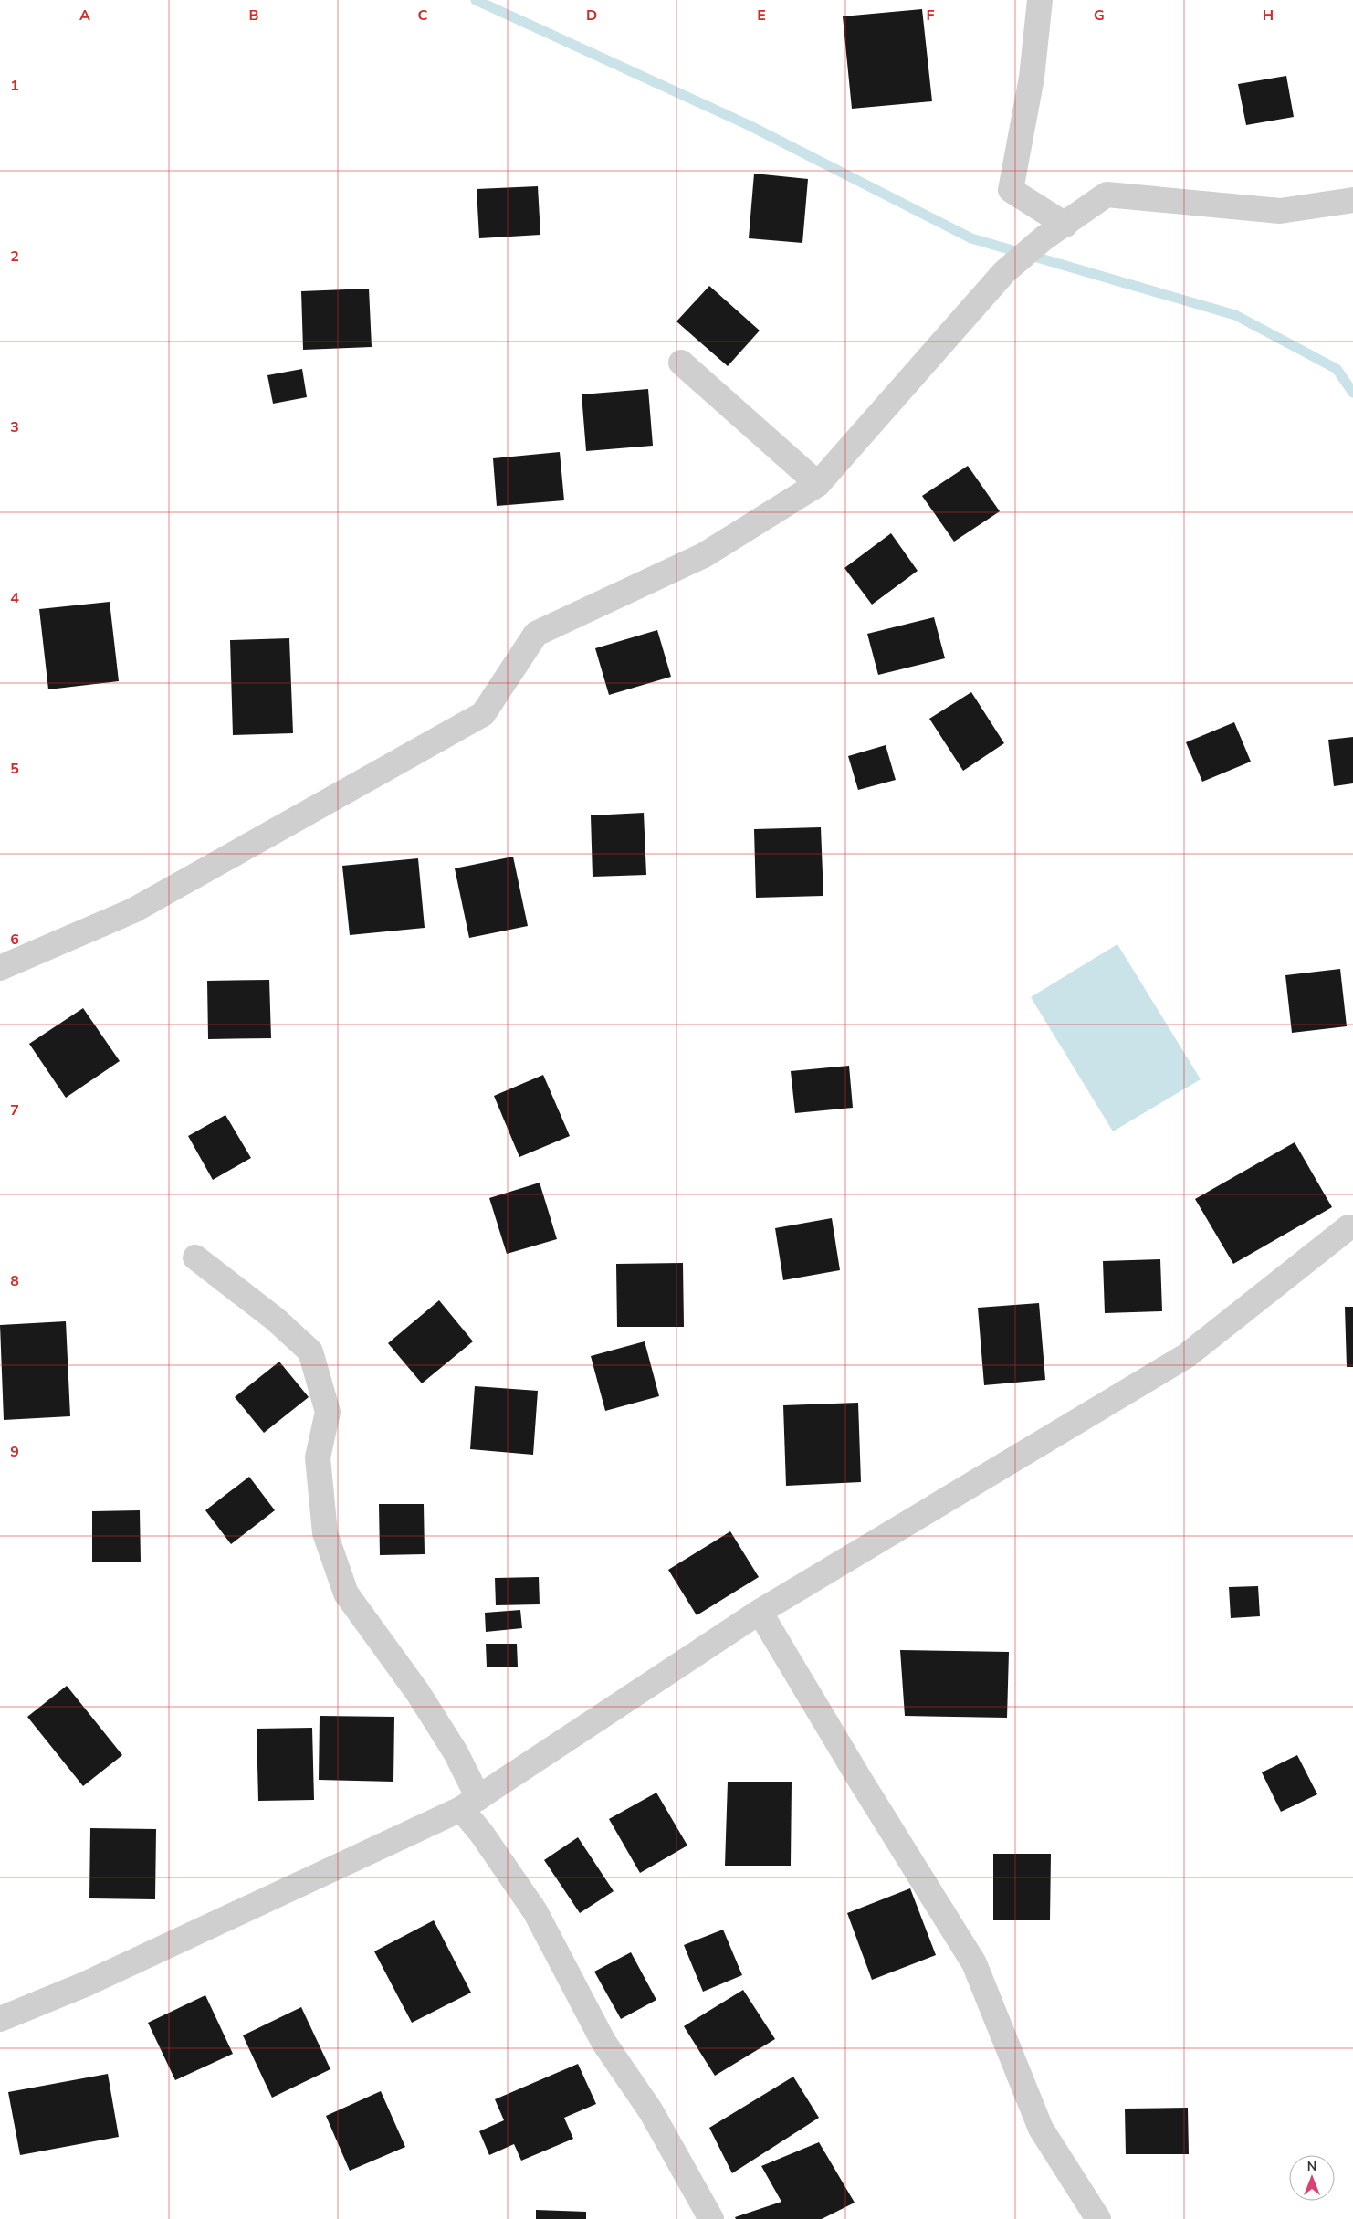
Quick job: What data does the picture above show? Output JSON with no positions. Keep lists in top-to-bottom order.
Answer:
{
  "north": "top",
  "grid": {
    "columns": [
      "A",
      "B",
      "C",
      "D",
      "E",
      "F",
      "G",
      "H"
    ],
    "rows": [
      "1",
      "2",
      "3",
      "4",
      "5",
      "6",
      "7",
      "8",
      "9"
    ]
  }
}
